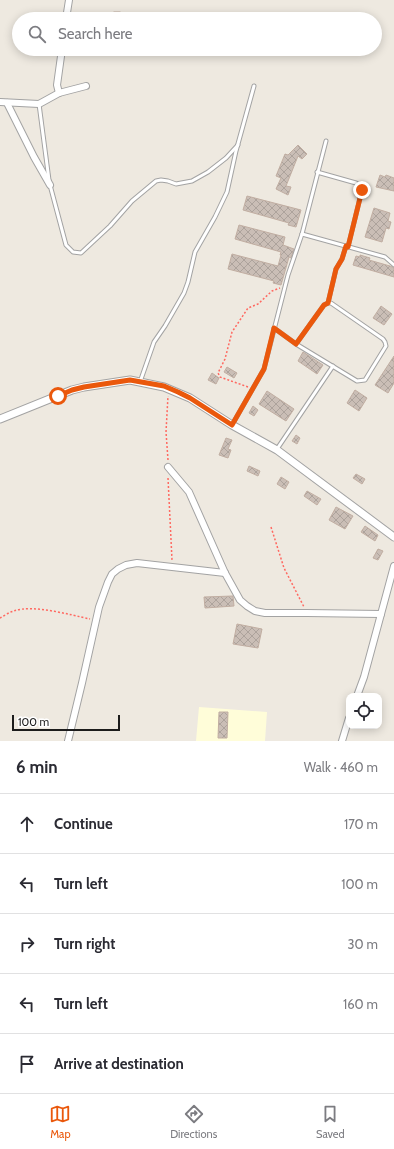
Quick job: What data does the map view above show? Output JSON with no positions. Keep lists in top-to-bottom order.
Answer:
{
  "scale_bar": "100 m",
  "page": {
    "search": "Search here",
    "scale": "100 m",
    "heading": ["6 min", "Walk · 460 m"],
    "list": [
      ["Continue", "170 m"],
      ["Turn left", "100 m"],
      ["Turn right", "30 m"],
      ["Turn left", "160 m"],
      "Arrive at destination"
    ],
    "nav": ["Map", "Directions", "Saved"]
  }
}
